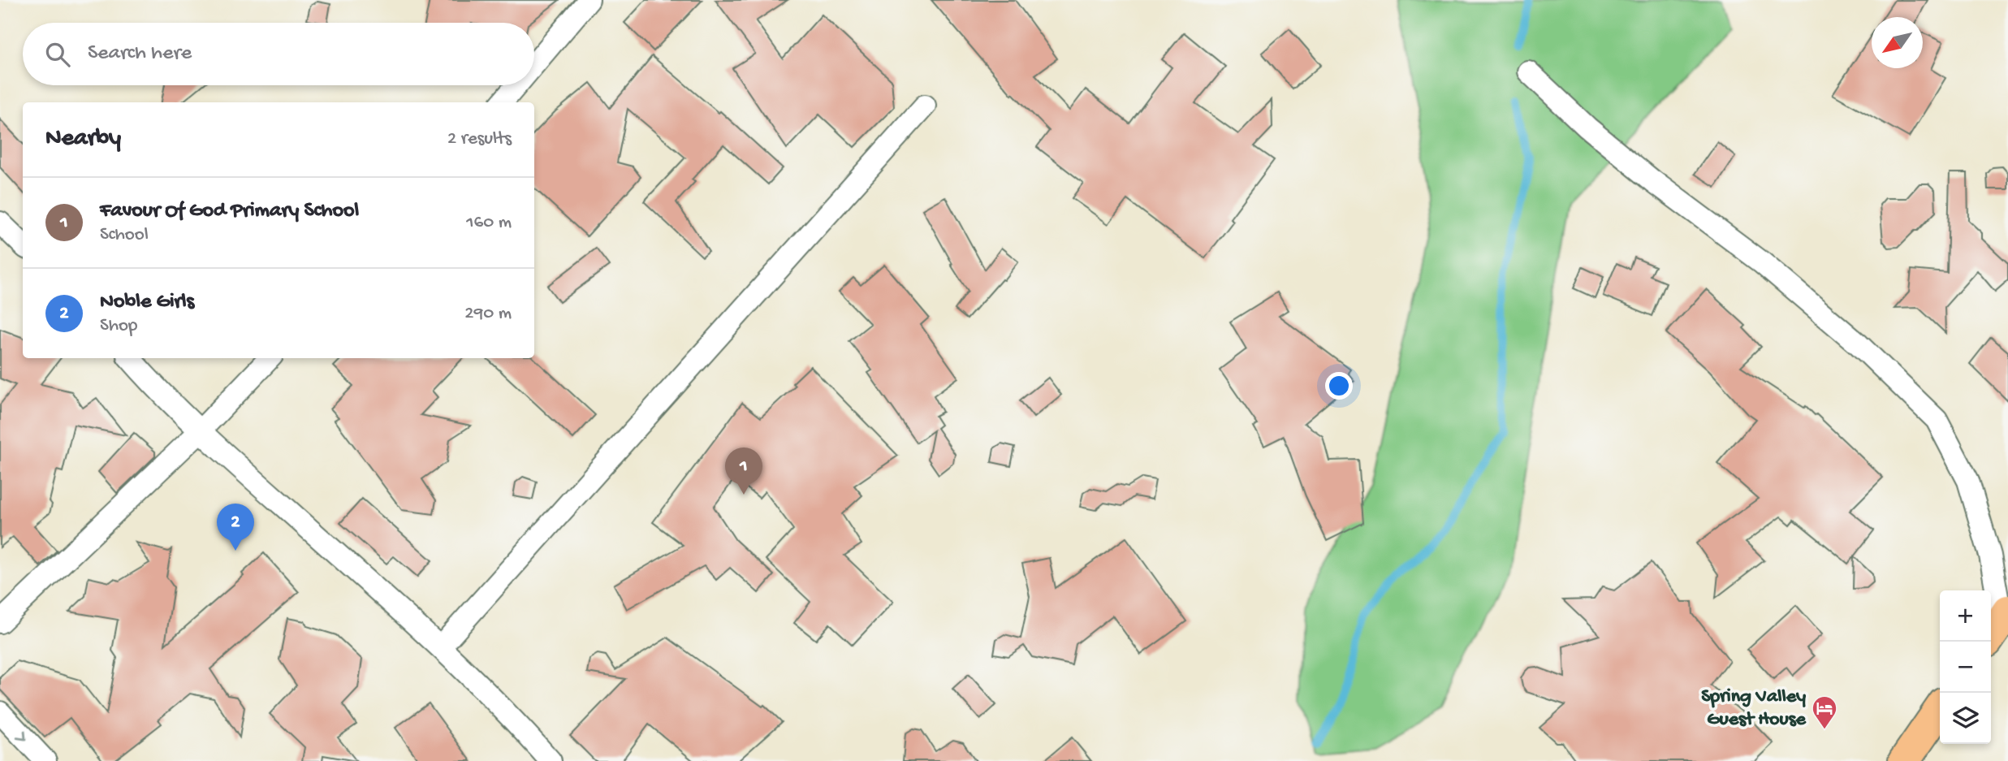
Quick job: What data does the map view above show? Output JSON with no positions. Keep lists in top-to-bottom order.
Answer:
{
  "places": {
    "hotel": ["Spring Valley Guest House"]
  },
  "north": "bottom left",
  "page": {
    "search": "Search here",
    "heading": ["Nearby", "2 results"],
    "list": [
      {
        "mark": "1",
        "name": "Favour Of God Primary School",
        "note": "School",
        "value": "160 m"
      },
      {
        "mark": "2",
        "name": "Noble Girls",
        "note": "Shop",
        "value": "290 m"
      }
    ],
    "pins": ["1", "2"],
    "map_buttons": ["+", "−"]
  }
}
